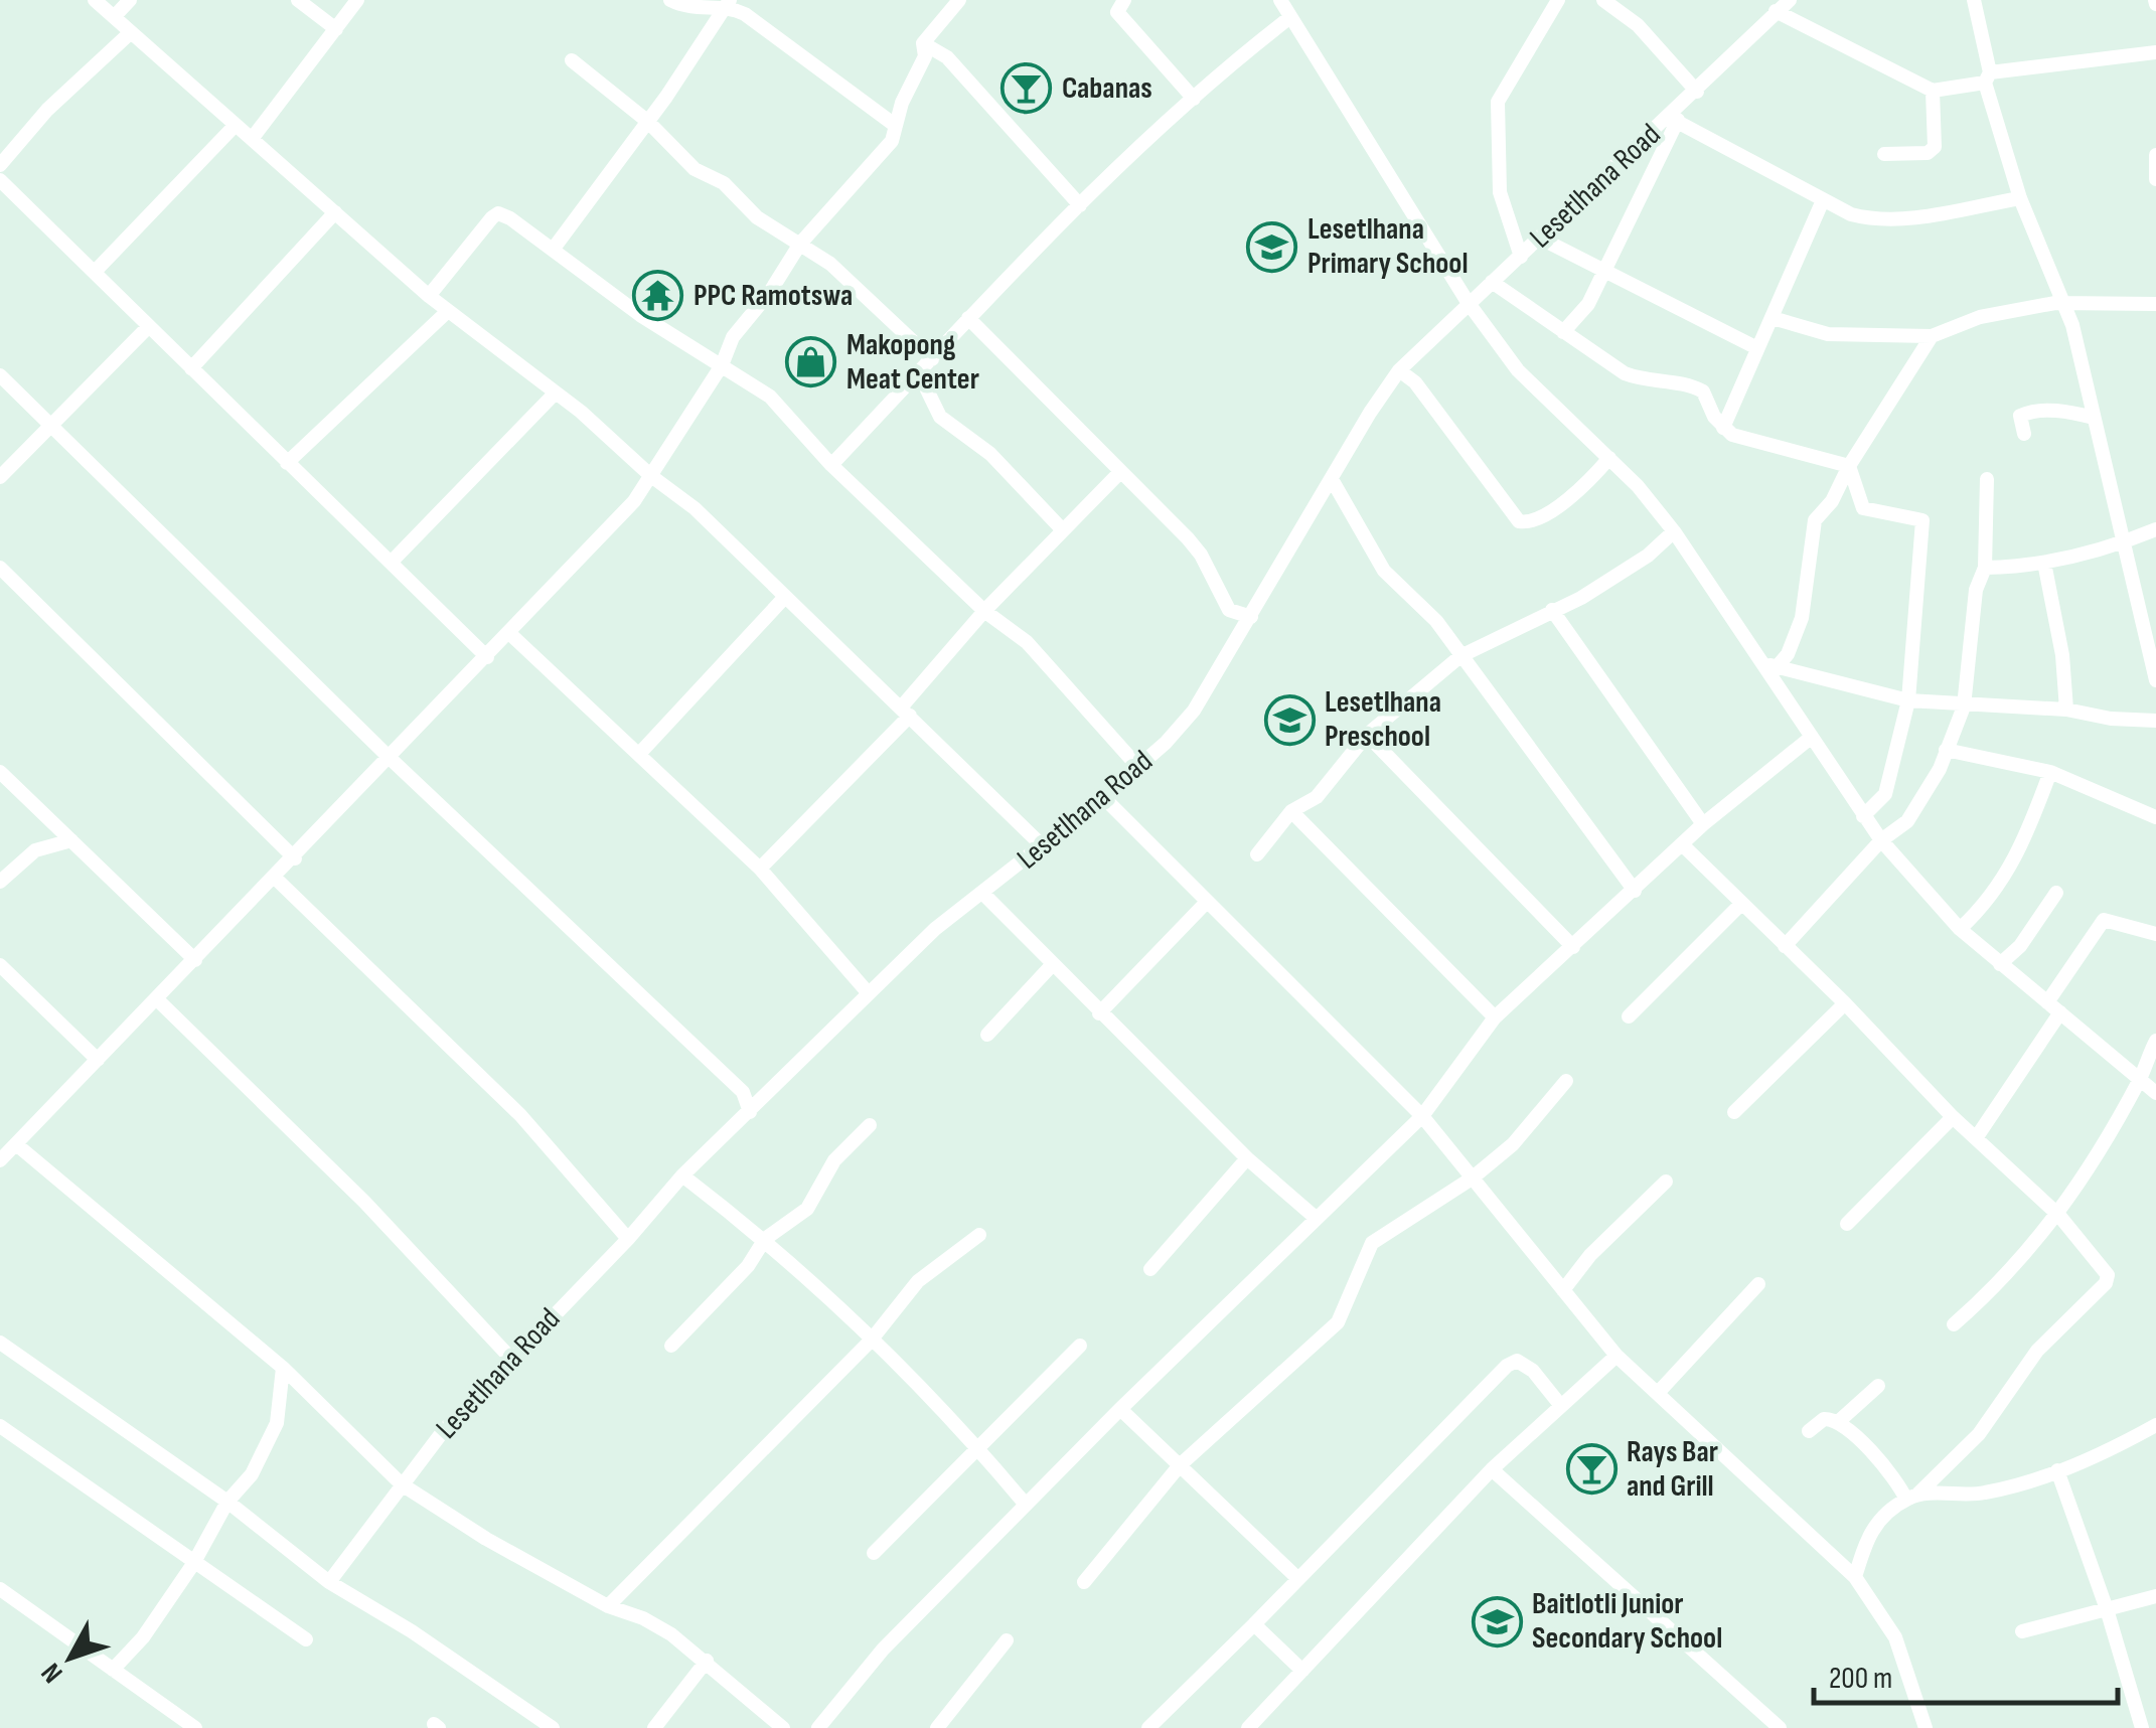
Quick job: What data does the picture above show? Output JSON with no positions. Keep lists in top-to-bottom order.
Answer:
{
  "streets": {
    "street": ["Lesetlhana Road"]
  },
  "places": {
    "bar": ["Cabanas", "Rays Bar and Grill"],
    "school or university": ["Lesetlhana Primary School", "Lesetlhana Preschool", "Baitlotli Junior Secondary School"],
    "temple": ["PPC Ramotswa"],
    "shop": ["Makopong Meat Center"]
  },
  "scale_bar": "200 m",
  "north": "bottom left"
}
